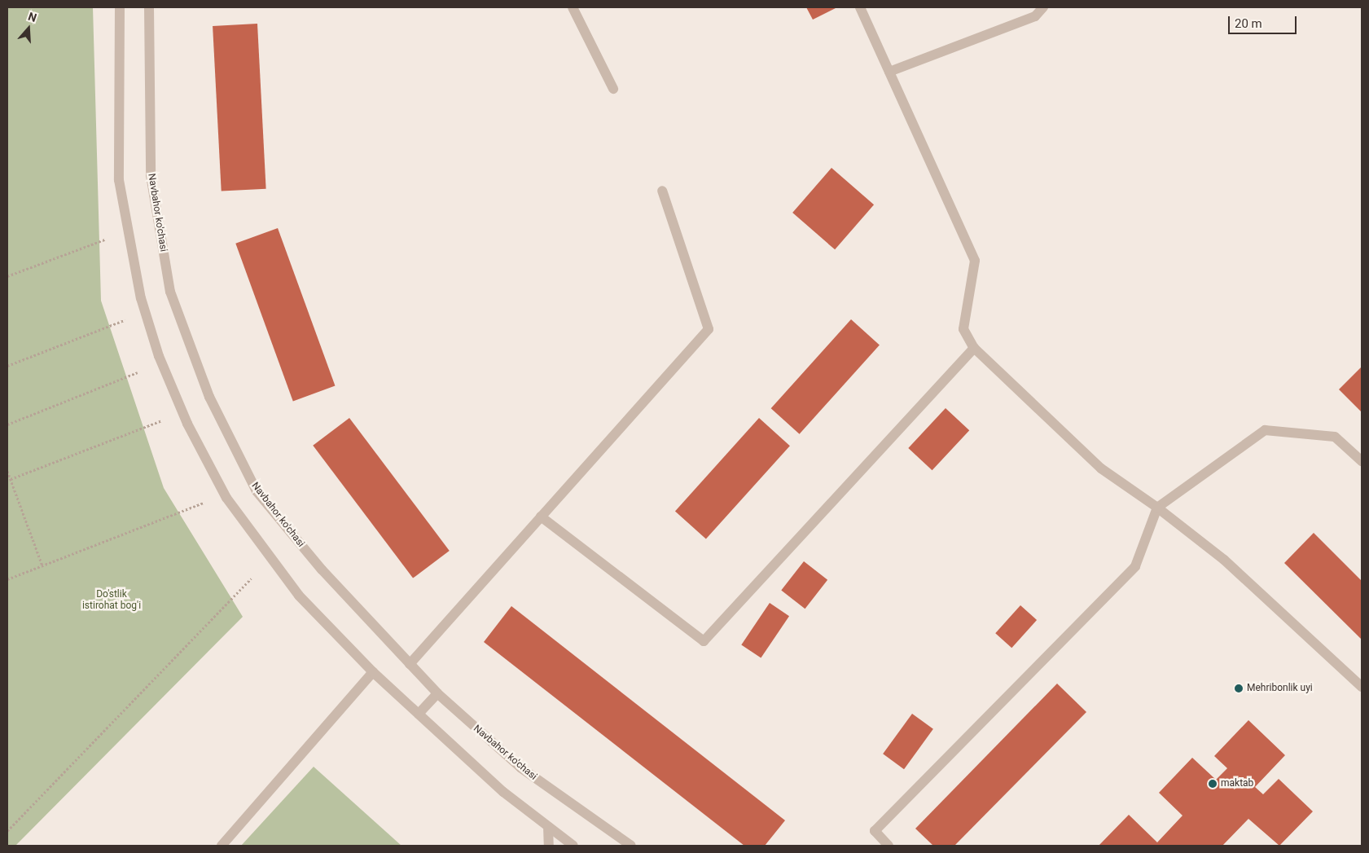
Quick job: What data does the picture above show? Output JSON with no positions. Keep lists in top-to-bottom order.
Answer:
{
  "streets": {
    "street": ["Navbahor ko'chasi"]
  },
  "parks": ["Do'stlik istirohat bog'i"],
  "places": ["Mehribonlik uyi", "maktab"],
  "scale_bar": "20 m",
  "north": "top"
}
